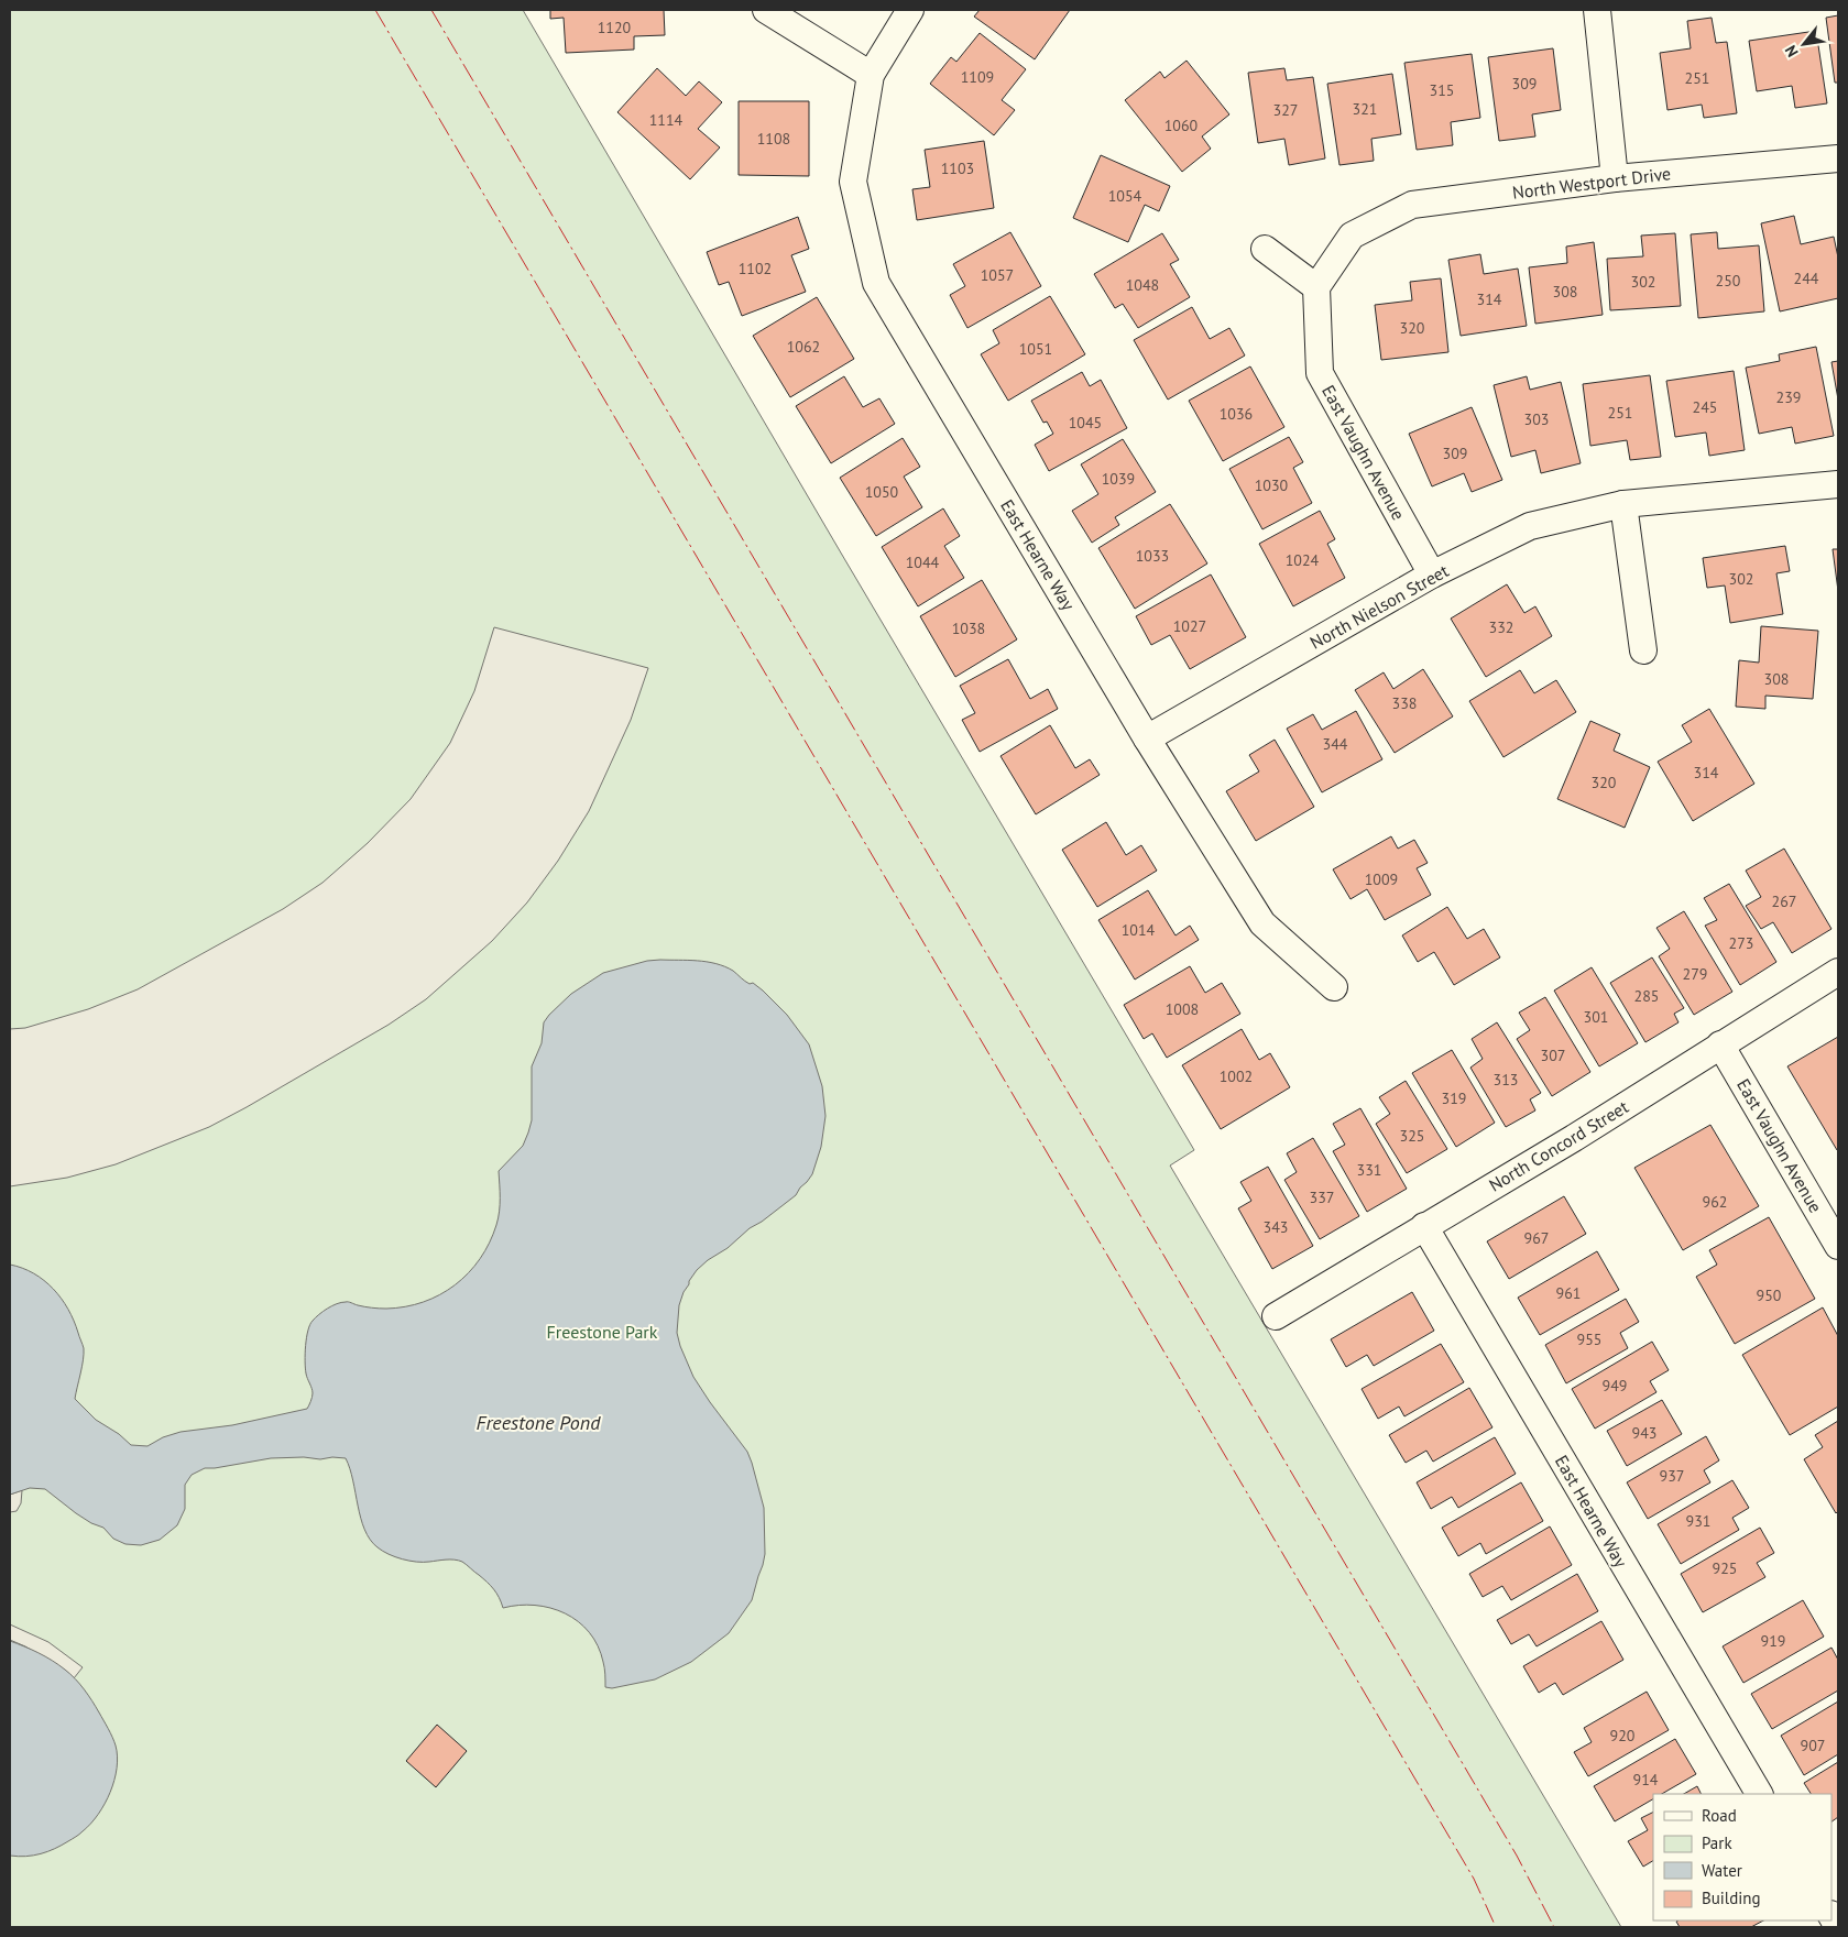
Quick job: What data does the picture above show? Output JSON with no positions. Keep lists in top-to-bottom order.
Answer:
{
  "streets": {
    "street": [
      "North Westport Drive",
      "East Vaughn Avenue",
      "East Hearne Way",
      "North Nielson Street",
      "North Concord Street"
    ]
  },
  "crossings": [
    ["North Westport Drive", "East Vaughn Avenue"],
    ["East Vaughn Avenue", "North Nielson Street"],
    ["East Vaughn Avenue", "North Concord Street"],
    ["East Hearne Way", "North Nielson Street"],
    ["East Hearne Way", "North Concord Street"]
  ],
  "water": ["Freestone Pond"],
  "parks": ["Freestone Park"],
  "house_numbers": [
    "1120",
    "1109",
    "251",
    "309",
    "315",
    "321",
    "327",
    "1114",
    "1060",
    "1108",
    "1103",
    "1054",
    "1102",
    "1057",
    "244",
    "250",
    "302",
    "1048",
    "308",
    "314",
    "320",
    "1062",
    "1051",
    "239",
    "245",
    "251",
    "1036",
    "303",
    "1045",
    "309",
    "1039",
    "1030",
    "1050",
    "1033",
    "1024",
    "1044",
    "302",
    "1027",
    "332",
    "1038",
    "308",
    "338",
    "344",
    "314",
    "320",
    "1009",
    "267",
    "1014",
    "273",
    "279",
    "285",
    "1008",
    "301",
    "307",
    "1002",
    "313",
    "319",
    "325",
    "331",
    "337",
    "962",
    "343",
    "967",
    "961",
    "950",
    "955",
    "949",
    "943",
    "937",
    "931",
    "925",
    "919",
    "920",
    "907",
    "914"
  ],
  "legend": [
    "Road",
    "Park",
    "Water",
    "Building"
  ],
  "north": "bottom left"
}
